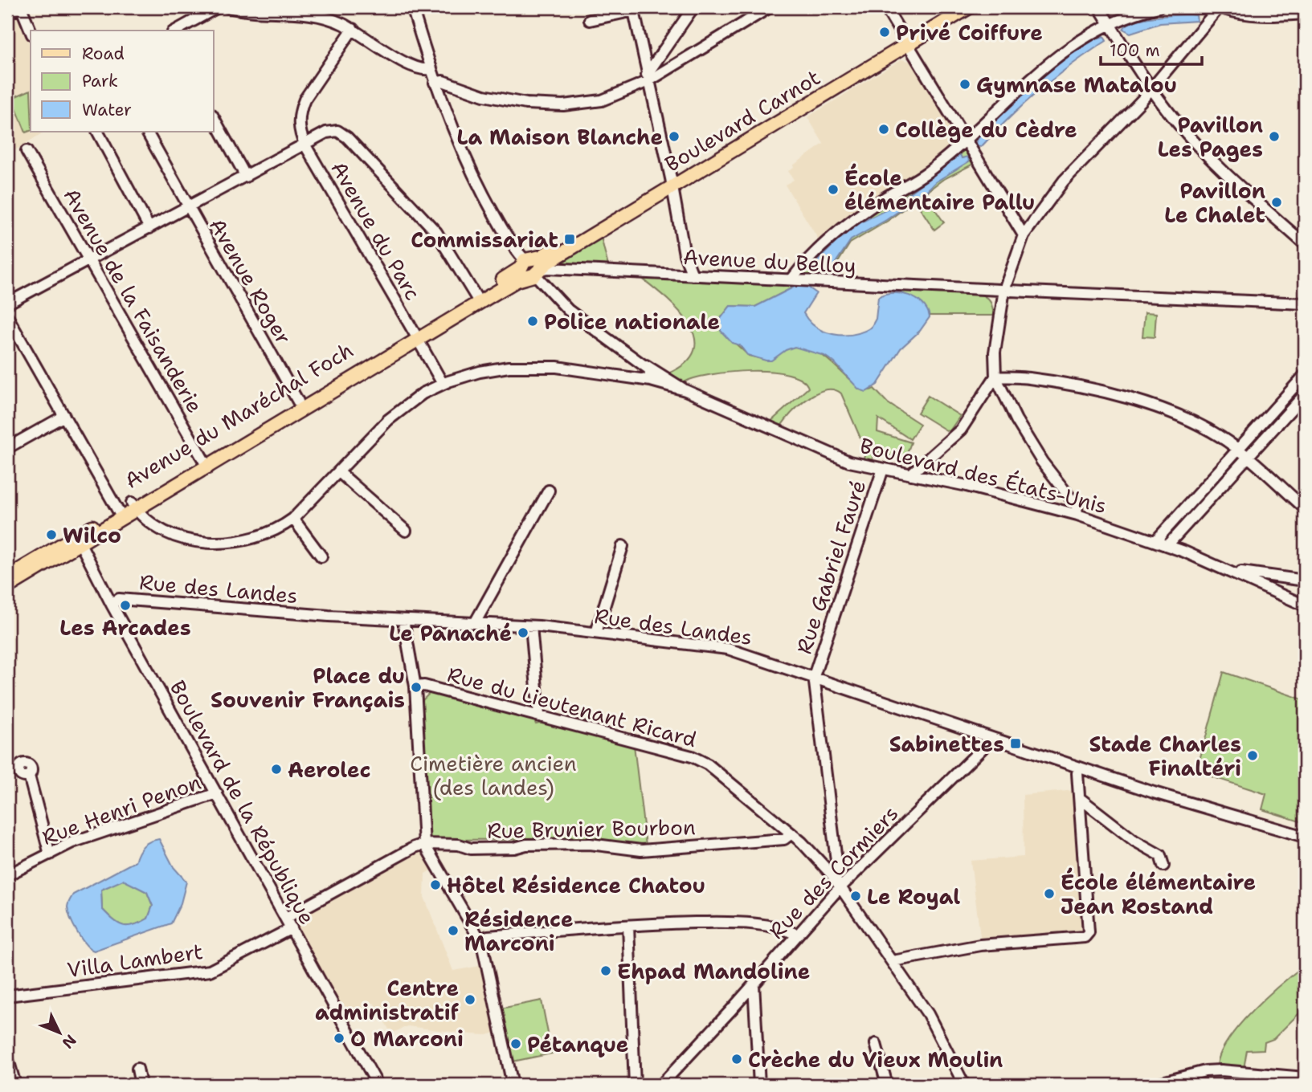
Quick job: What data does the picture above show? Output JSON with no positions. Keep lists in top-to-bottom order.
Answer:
{
  "streets": {
    "main road": ["Boulevard Carnot", "Avenue du Maréchal Foch"],
    "street": [
      "Avenue du Parc",
      "Avenue du Belloy",
      "Avenue Roger",
      "Avenue de la Faisanderie",
      "Boulevard des États-Unis",
      "Rue Gabriel Fauré",
      "Rue des Landes",
      "Rue du Lieutenant Ricard",
      "Boulevard de la République",
      "Rue Henri Penon",
      "Rue Brunier Bourbon",
      "Rue des Cormiers",
      "Villa Lambert"
    ]
  },
  "crossings": [
    ["Boulevard Carnot", "Avenue du Parc"],
    ["Boulevard Carnot", "Avenue du Belloy"],
    ["Boulevard Carnot", "Avenue Roger"],
    ["Boulevard Carnot", "Avenue de la Faisanderie"],
    ["Boulevard Carnot", "Avenue du Maréchal Foch"],
    ["Boulevard Carnot", "Boulevard des États-Unis"],
    ["Boulevard Carnot", "Boulevard de la République"],
    ["Avenue du Belloy", "Boulevard des États-Unis"],
    ["Avenue du Maréchal Foch", "Boulevard de la République"],
    ["Boulevard des États-Unis", "Rue Gabriel Fauré"],
    ["Rue Gabriel Fauré", "Rue des Landes"],
    ["Rue des Landes", "Boulevard de la République"],
    ["Rue des Landes", "Rue des Cormiers"],
    ["Rue du Lieutenant Ricard", "Rue Brunier Bourbon"],
    ["Rue du Lieutenant Ricard", "Rue des Cormiers"],
    ["Boulevard de la République", "Rue Henri Penon"],
    ["Boulevard de la République", "Villa Lambert"]
  ],
  "parks": ["Cimetière ancien (des landes)"],
  "places": {
    "other": [
      "Privé Coiffure",
      "Gymnase Matalou",
      "Collège du Cèdre",
      "La Maison Blanche",
      "Pavillon Les Pages",
      "École élémentaire Pallu",
      "Pavillon Le Chalet",
      "Police nationale",
      "Wilco",
      "Les Arcades",
      "Le Panaché",
      "Place du Souvenir Français",
      "Stade Charles Finaltéri",
      "Aerolec",
      "Hôtel Résidence Chatou",
      "École élémentaire Jean Rostand",
      "Le Royal",
      "Résidence Marconi",
      "Ehpad Mandoline",
      "Centre administratif",
      "O Marconi",
      "Pétanque",
      "Crèche du Vieux Moulin"
    ],
    "transit": ["Commissariat", "Sabinettes"]
  },
  "legend": ["Road", "Park", "Water"],
  "scale_bar": "100 m",
  "north": "bottom right"
}
